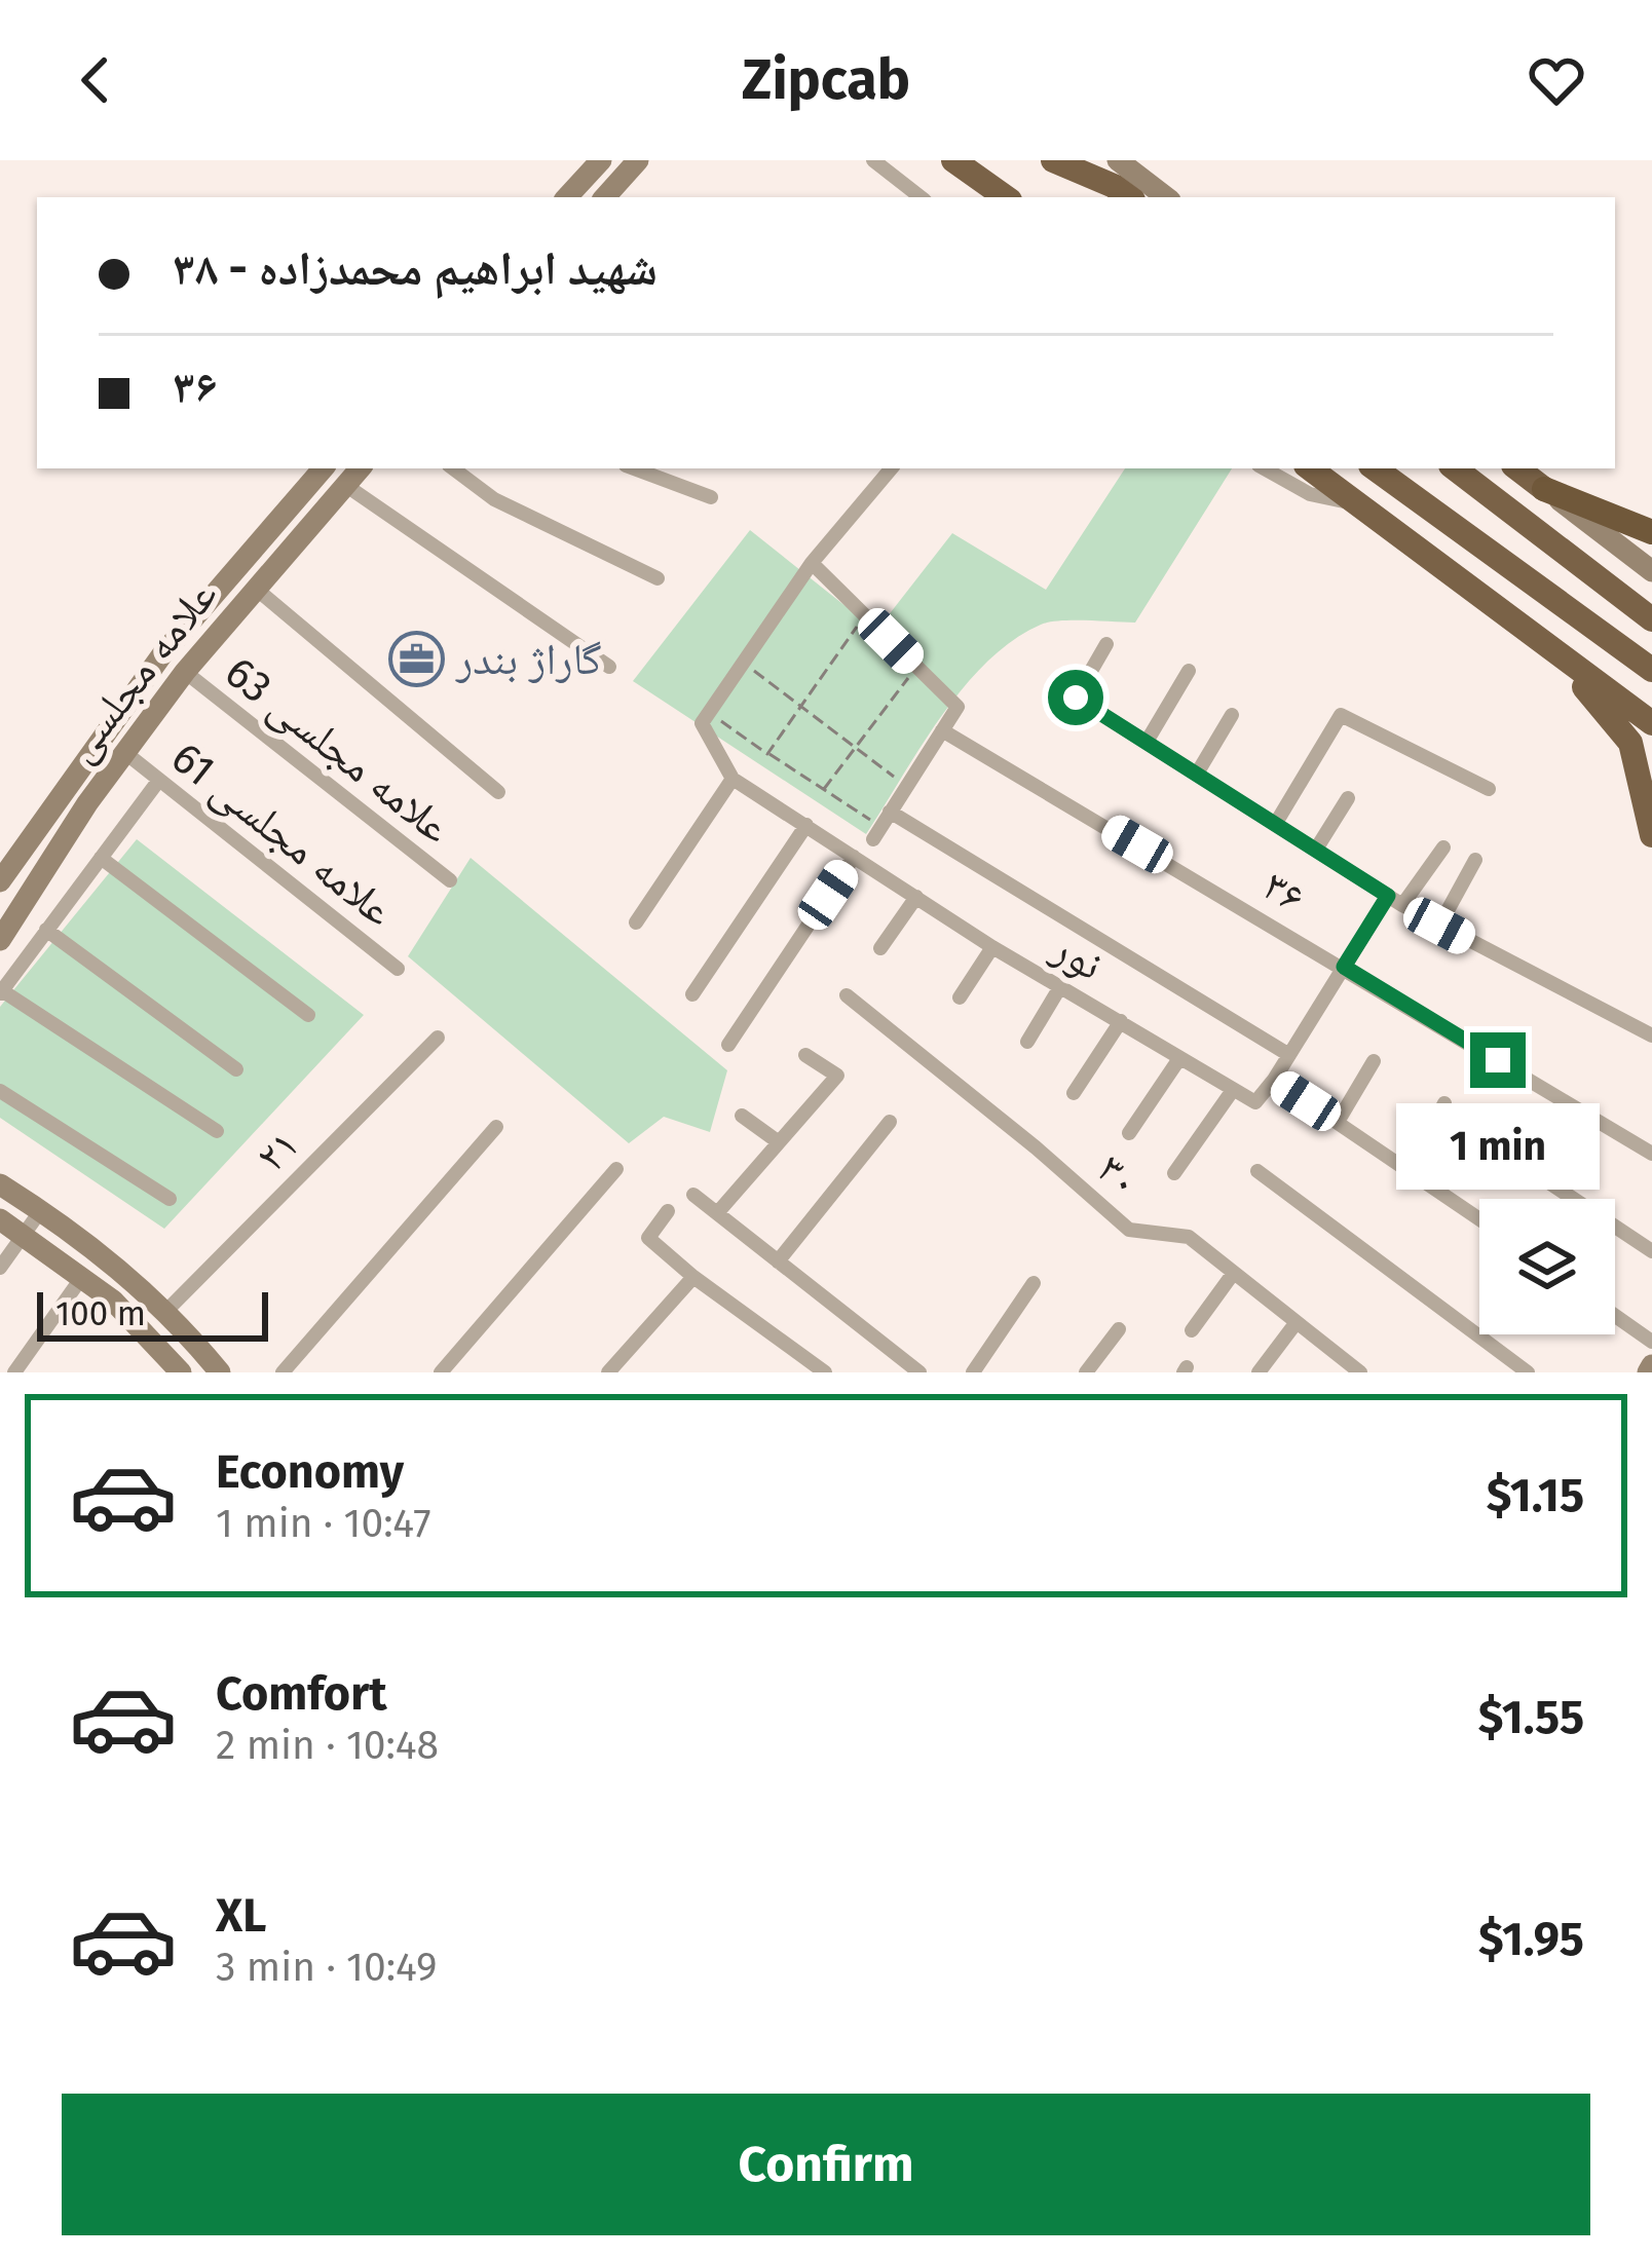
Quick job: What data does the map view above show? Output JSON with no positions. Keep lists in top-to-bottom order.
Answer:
{
  "streets": {
    "main road": ["علامه مجلسی"],
    "street": [
      "علامه مجلسی 63",
      "علامه مجلسی 61",
      "۳۶",
      "نور",
      "۲۱",
      "۳۰"
    ]
  },
  "crossings": [
    ["علامه مجلسی", "علامه مجلسی 63"],
    ["علامه مجلسی", "علامه مجلسی 61"]
  ],
  "places": {
    "office": ["گاراژ بندر"]
  },
  "scale_bar": "100 m",
  "page": {
    "header": "Zipcab",
    "banner": ["شهید ابراهیم محمدزاده - ۳۸", "۳۶"],
    "bubble": "1 min",
    "scale": "100 m",
    "list": [
      {
        "name": "Economy",
        "note": "1 min · 10:47",
        "value": "$1.15"
      },
      {
        "name": "Comfort",
        "note": "2 min · 10:48",
        "value": "$1.55"
      },
      {
        "name": "XL",
        "note": "3 min · 10:49",
        "value": "$1.95"
      }
    ],
    "buttons": "Confirm"
  }
}
